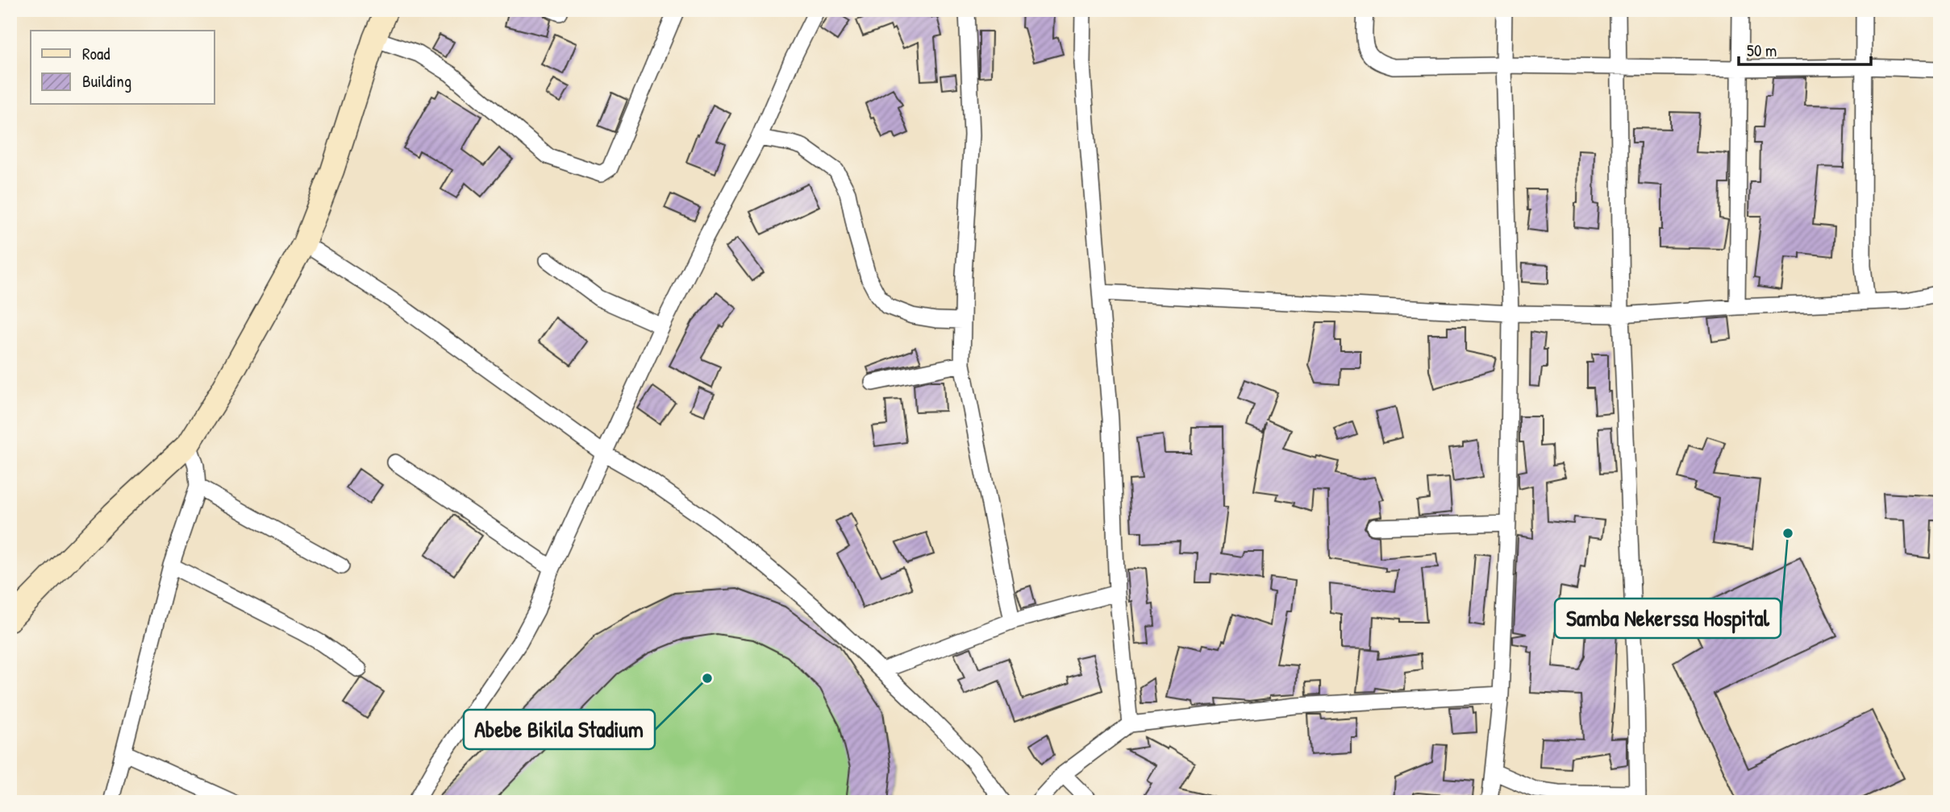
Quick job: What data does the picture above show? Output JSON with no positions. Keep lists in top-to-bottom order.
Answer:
{
  "places": ["Samba Nekerssa Hospital", "Abebe Bikila Stadium"],
  "legend": ["Road", "Building"],
  "scale_bar": "50 m"
}
